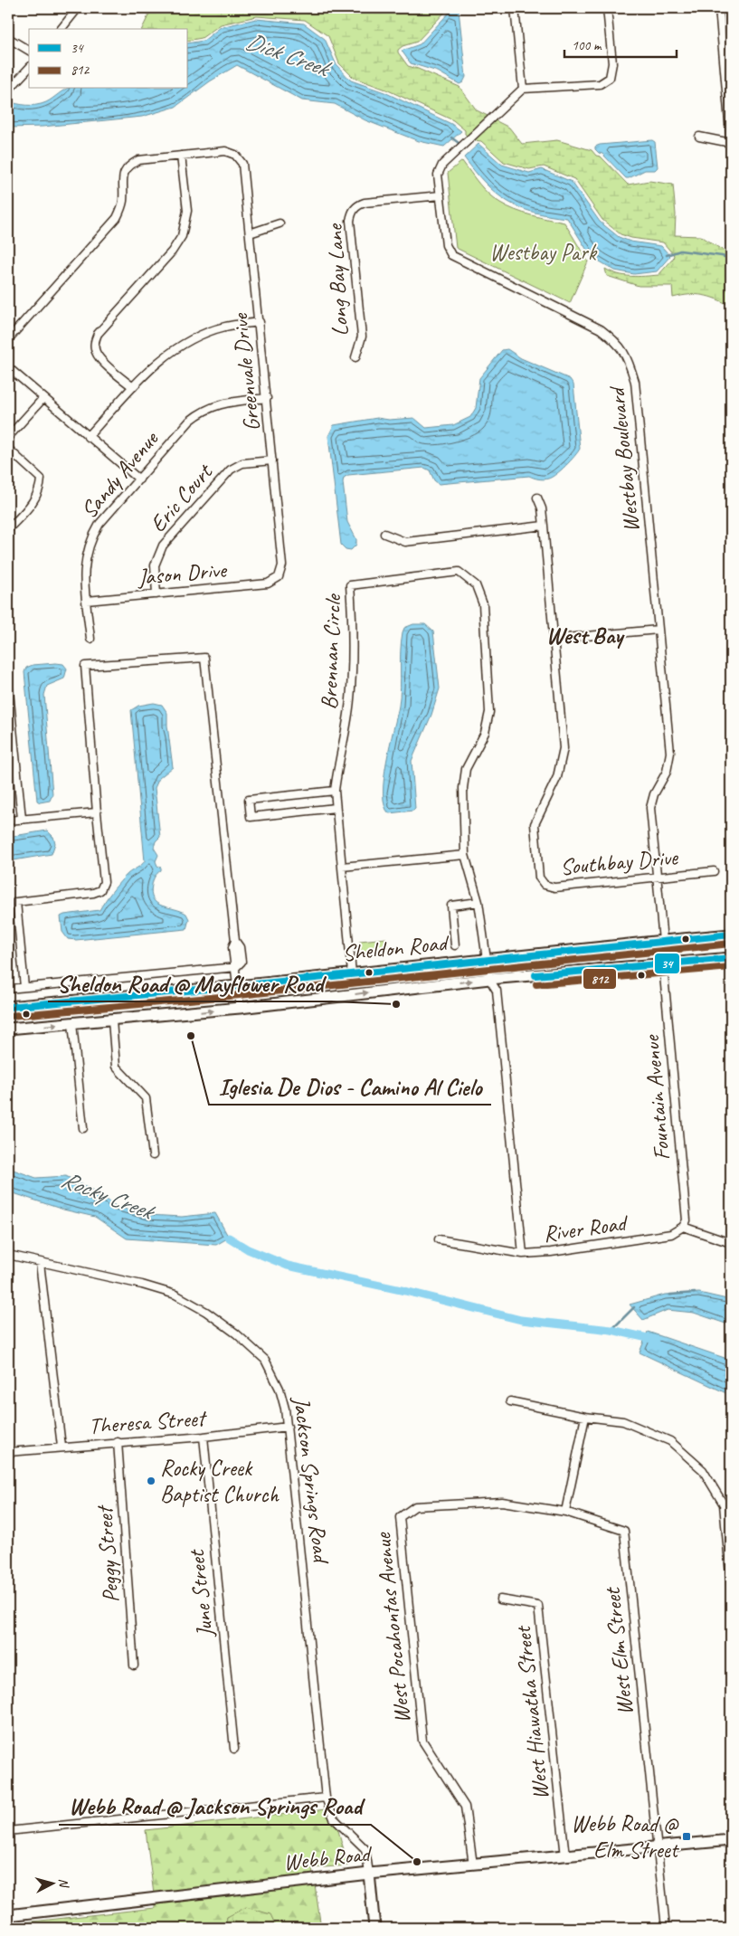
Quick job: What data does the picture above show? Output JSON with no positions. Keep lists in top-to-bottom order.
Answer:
{
  "streets": {
    "main road": ["Sheldon Road", "Jackson Springs Road", "Webb Road"],
    "street": [
      "Long Bay Lane",
      "Greenvale Drive",
      "Westbay Boulevard",
      "Sandy Avenue",
      "Eric Court",
      "Jason Drive",
      "Brennan Circle",
      "Southbay Drive",
      "Fountain Avenue",
      "River Road",
      "Theresa Street",
      "Peggy Street",
      "June Street",
      "West Pocahontas Avenue",
      "West Elm Street",
      "West Hiawatha Street"
    ]
  },
  "crossings": [
    ["Long Bay Lane", "Westbay Boulevard"],
    ["Greenvale Drive", "Sandy Avenue"],
    ["Greenvale Drive", "Eric Court"],
    ["Greenvale Drive", "Jason Drive"],
    ["Westbay Boulevard", "Southbay Drive"],
    ["Westbay Boulevard", "Sheldon Road"],
    ["Westbay Boulevard", "Fountain Avenue"],
    ["Sandy Avenue", "Jason Drive"],
    ["Eric Court", "Jason Drive"],
    ["Brennan Circle", "Sheldon Road"],
    ["Brennan Circle", "River Road"],
    ["Sheldon Road", "Fountain Avenue"],
    ["Fountain Avenue", "River Road"],
    ["Theresa Street", "Jackson Springs Road"],
    ["Theresa Street", "Peggy Street"],
    ["Theresa Street", "June Street"],
    ["Jackson Springs Road", "Webb Road"],
    ["West Pocahontas Avenue", "West Elm Street"],
    ["West Pocahontas Avenue", "Webb Road"],
    ["West Elm Street", "Webb Road"],
    ["West Hiawatha Street", "Webb Road"]
  ],
  "districts": ["West Bay"],
  "water": ["Dick Creek", "Rocky Creek"],
  "parks": ["Westbay Park"],
  "places": {
    "other": [
      "Sheldon Road @ Mayflower Road",
      "Iglesia De Dios - Camino Al Cielo",
      "Rocky Creek Baptist Church",
      "Webb Road @ Jackson Springs Road"
    ],
    "transit": ["Webb Road @ Elm Street"]
  },
  "lines": ["transit line 34", "transit line 812"],
  "legend": ["34", "812"],
  "scale_bar": "100 m",
  "north": "right"
}
